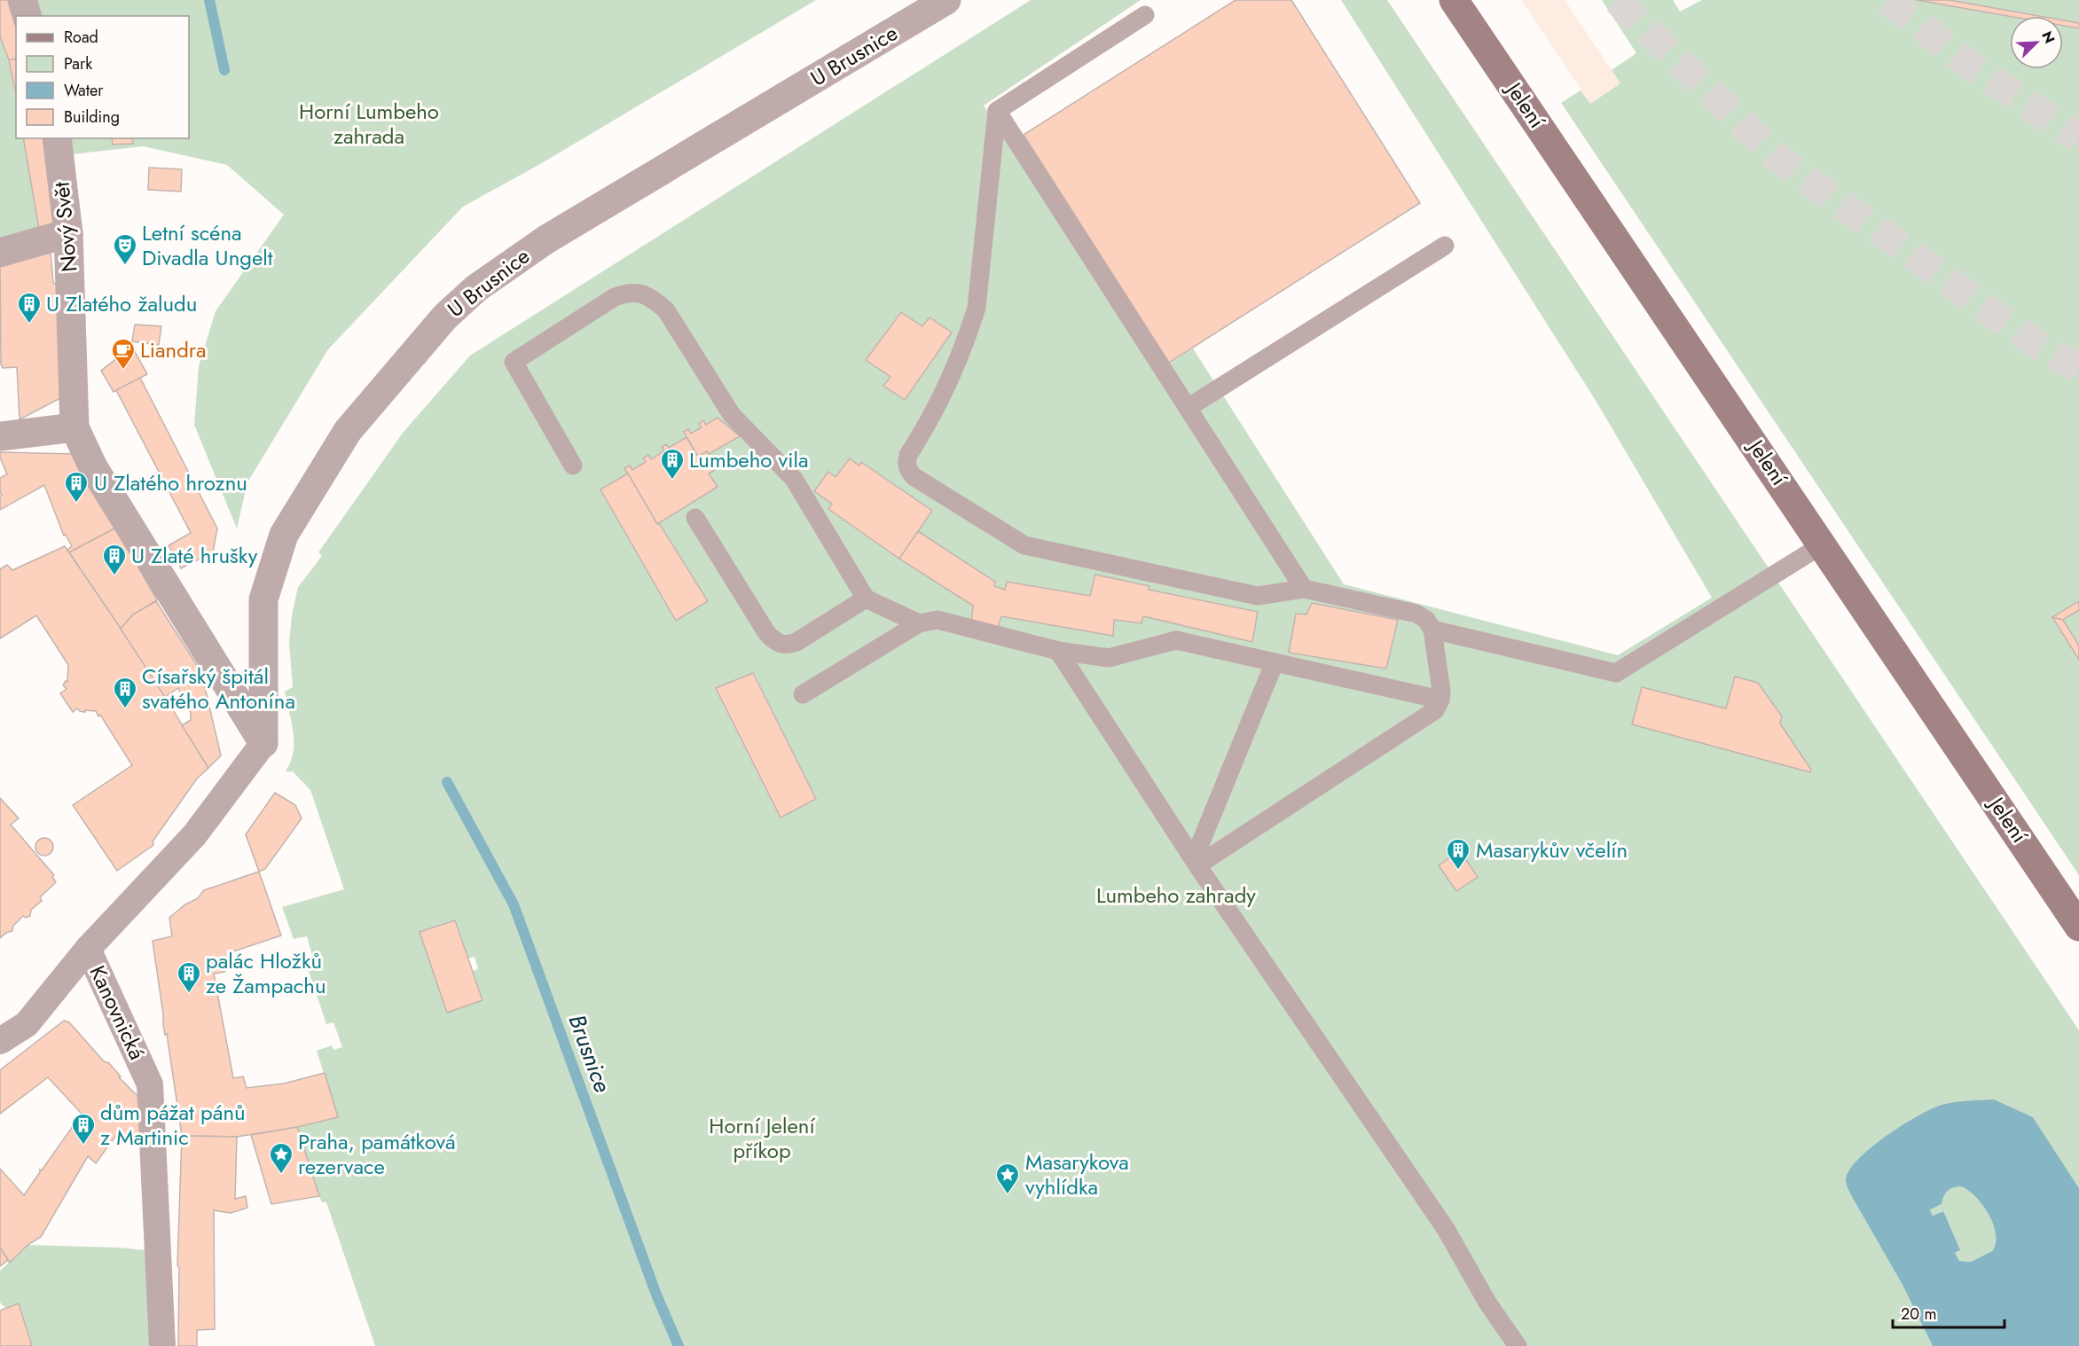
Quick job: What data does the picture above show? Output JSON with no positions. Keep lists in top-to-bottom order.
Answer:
{
  "streets": {
    "main road": ["Jelení"],
    "street": ["U Brusnice", "Nový Svět", "Kanovnická"]
  },
  "crossings": [
    ["U Brusnice", "Nový Svět"],
    ["U Brusnice", "Kanovnická"],
    ["Nový Svět", "Kanovnická"]
  ],
  "water": ["Brusnice"],
  "parks": ["Horní Lumbeho zahrada", "Lumbeho zahrady", "Horní Jelení příkop"],
  "places": {
    "theatre": ["Letní scéna Divadla Ungelt"],
    "building": [
      "U Zlatého žaludu",
      "Lumbeho vila",
      "U Zlatého hroznu",
      "U Zlaté hrušky",
      "Císařský špitál svatého Antonína",
      "Masarykův včelín",
      "palác Hložků ze Žampachu",
      "dům pážat pánů z Martinic"
    ],
    "cafe": ["Liandra"],
    "place": ["Praha, památková rezervace", "Masarykova vyhlídka"]
  },
  "legend": [
    "Road",
    "Park",
    "Water",
    "Building"
  ],
  "scale_bar": "20 m",
  "north": "top right"
}
